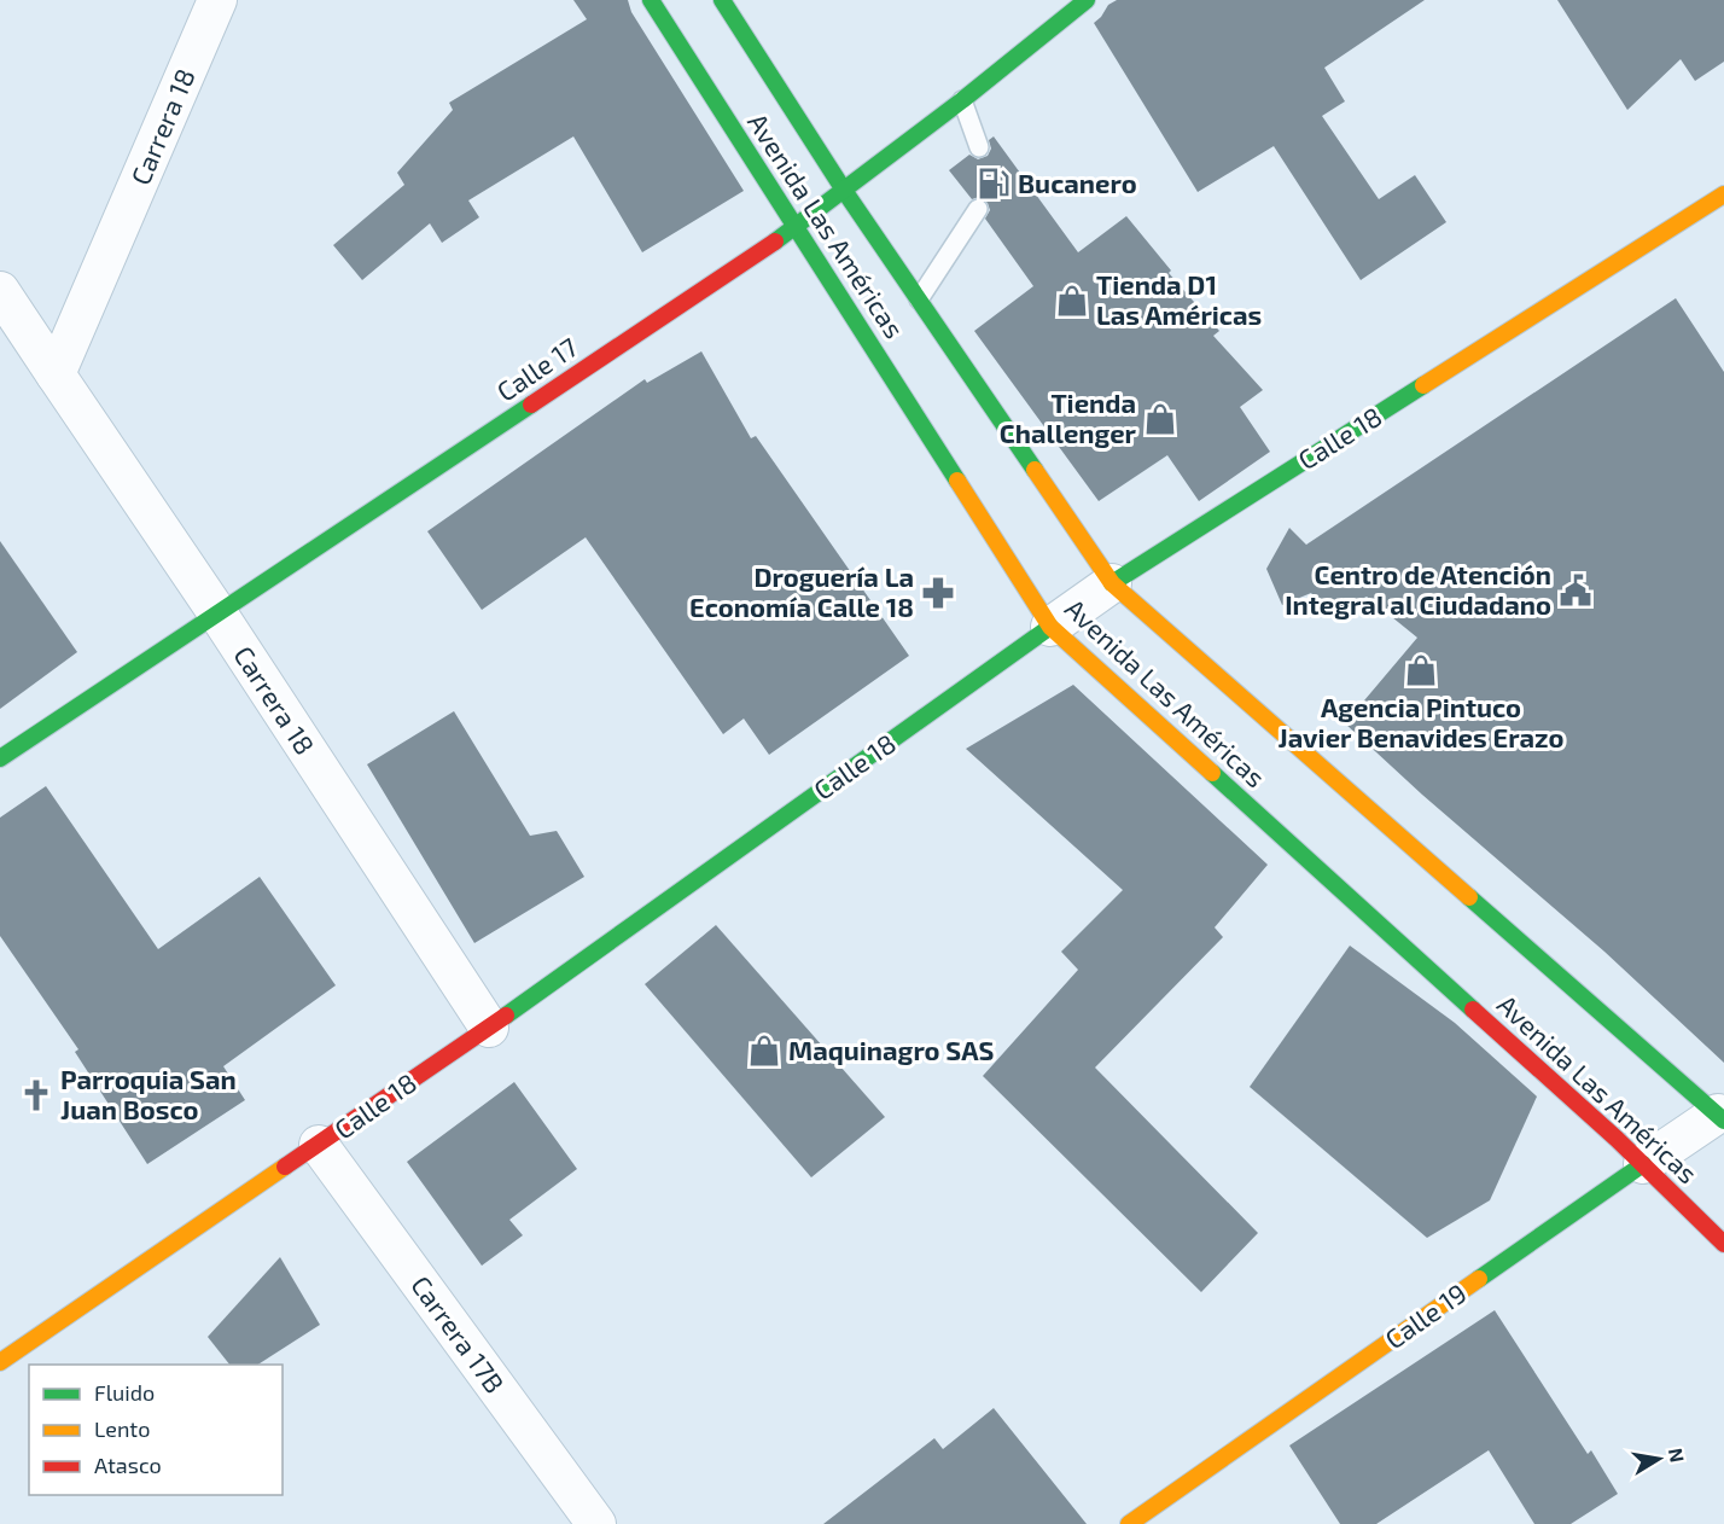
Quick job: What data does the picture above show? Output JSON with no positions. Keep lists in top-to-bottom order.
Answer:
{
  "streets": {
    "main road": [
      "Avenida Las Américas",
      "Calle 17",
      "Calle 18",
      "Calle 19"
    ],
    "street": ["Carrera 18", "Carrera 17B"]
  },
  "crossings": [
    ["Carrera 18", "Calle 17"],
    ["Carrera 18", "Calle 18"],
    ["Avenida Las Américas", "Calle 17"],
    ["Avenida Las Américas", "Calle 18"],
    ["Avenida Las Américas", "Calle 19"],
    ["Calle 18", "Carrera 17B"]
  ],
  "places": {
    "fuel station": ["Bucanero"],
    "shop": [
      "Tienda D1 Las Américas",
      "Tienda Challenger",
      "Agencia Pintuco Javier Benavides Erazo",
      "Maquinagro SAS"
    ],
    "public building": ["Centro de Atención Integral al Ciudadano"],
    "pharmacy": ["Droguería La Economía Calle 18"],
    "church": ["Parroquia San Juan Bosco"]
  },
  "legend": ["Fluido", "Lento", "Atasco"],
  "north": "right"
}
